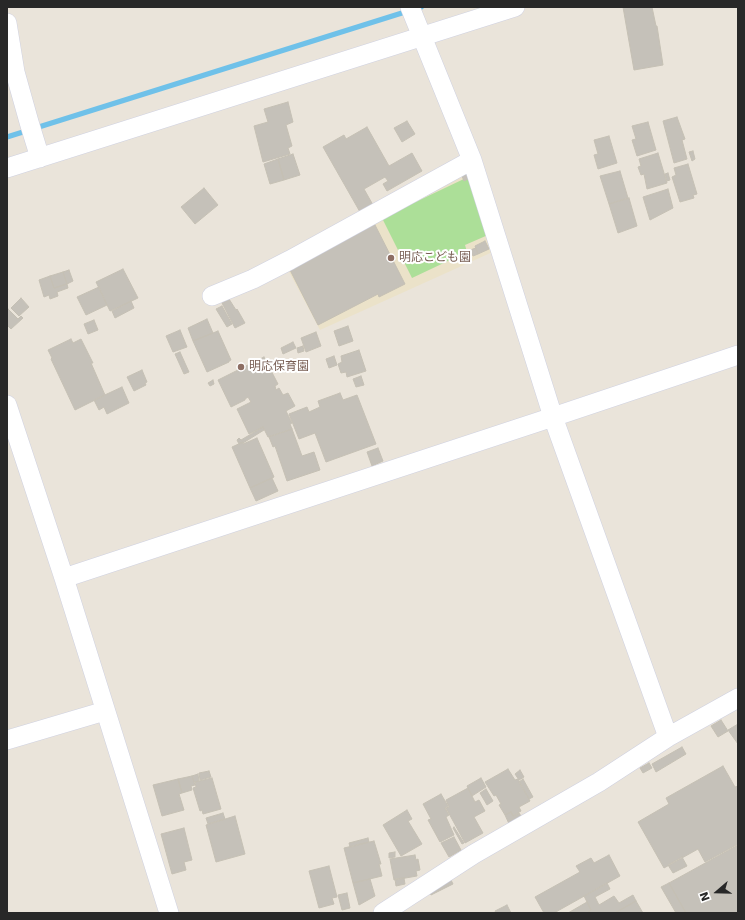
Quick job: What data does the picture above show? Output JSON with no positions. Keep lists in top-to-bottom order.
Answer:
{
  "places": ["明応こども園", "明応保育園"],
  "north": "left"
}
